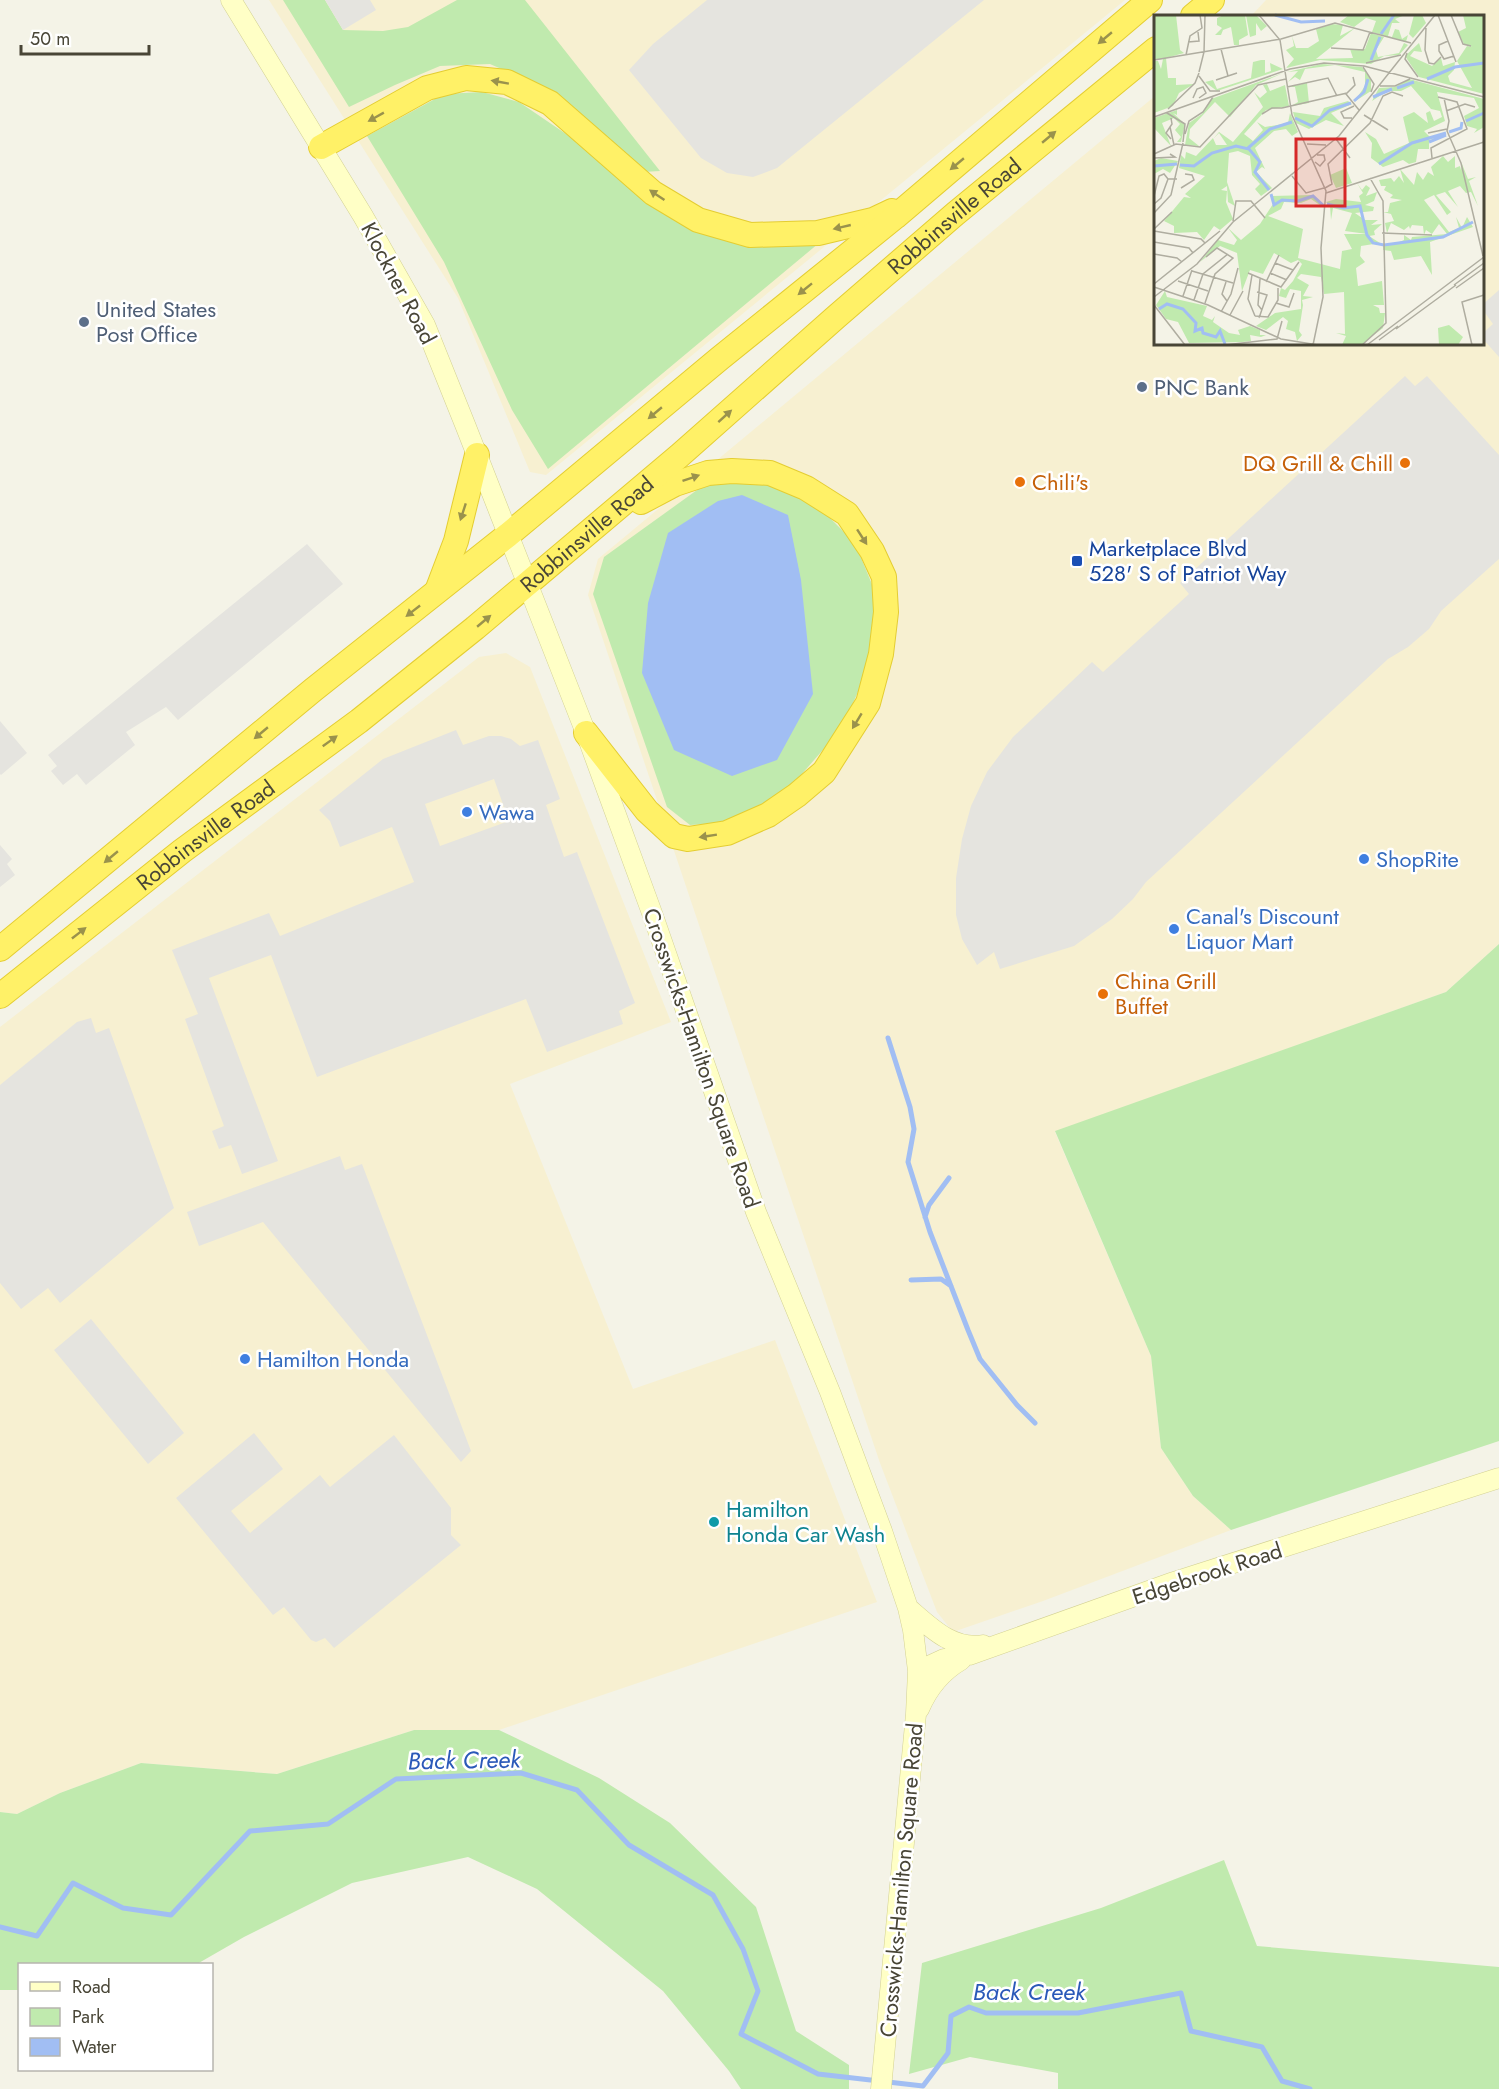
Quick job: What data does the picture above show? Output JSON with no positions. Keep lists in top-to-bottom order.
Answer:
{
  "streets": {
    "highway": ["Robbinsville Road"],
    "main road": ["Klockner Road", "Crosswicks-Hamilton Square Road", "Edgebrook Road"]
  },
  "crossings": [
    ["Robbinsville Road", "Klockner Road"],
    ["Robbinsville Road", "Crosswicks-Hamilton Square Road"],
    ["Klockner Road", "Crosswicks-Hamilton Square Road"],
    ["Crosswicks-Hamilton Square Road", "Edgebrook Road"]
  ],
  "water": ["Back Creek"],
  "places": {
    "other": [
      "United States Post Office",
      "PNC Bank",
      "DQ Grill & Chill",
      "Chili's",
      "Wawa",
      "ShopRite",
      "Canal's Discount Liquor Mart",
      "China Grill Buffet",
      "Hamilton Honda",
      "Hamilton Honda Car Wash"
    ],
    "transit": ["Marketplace Blvd 528' S of Patriot Way"]
  },
  "legend": ["Road", "Park", "Water"],
  "scale_bar": "50 m"
}
